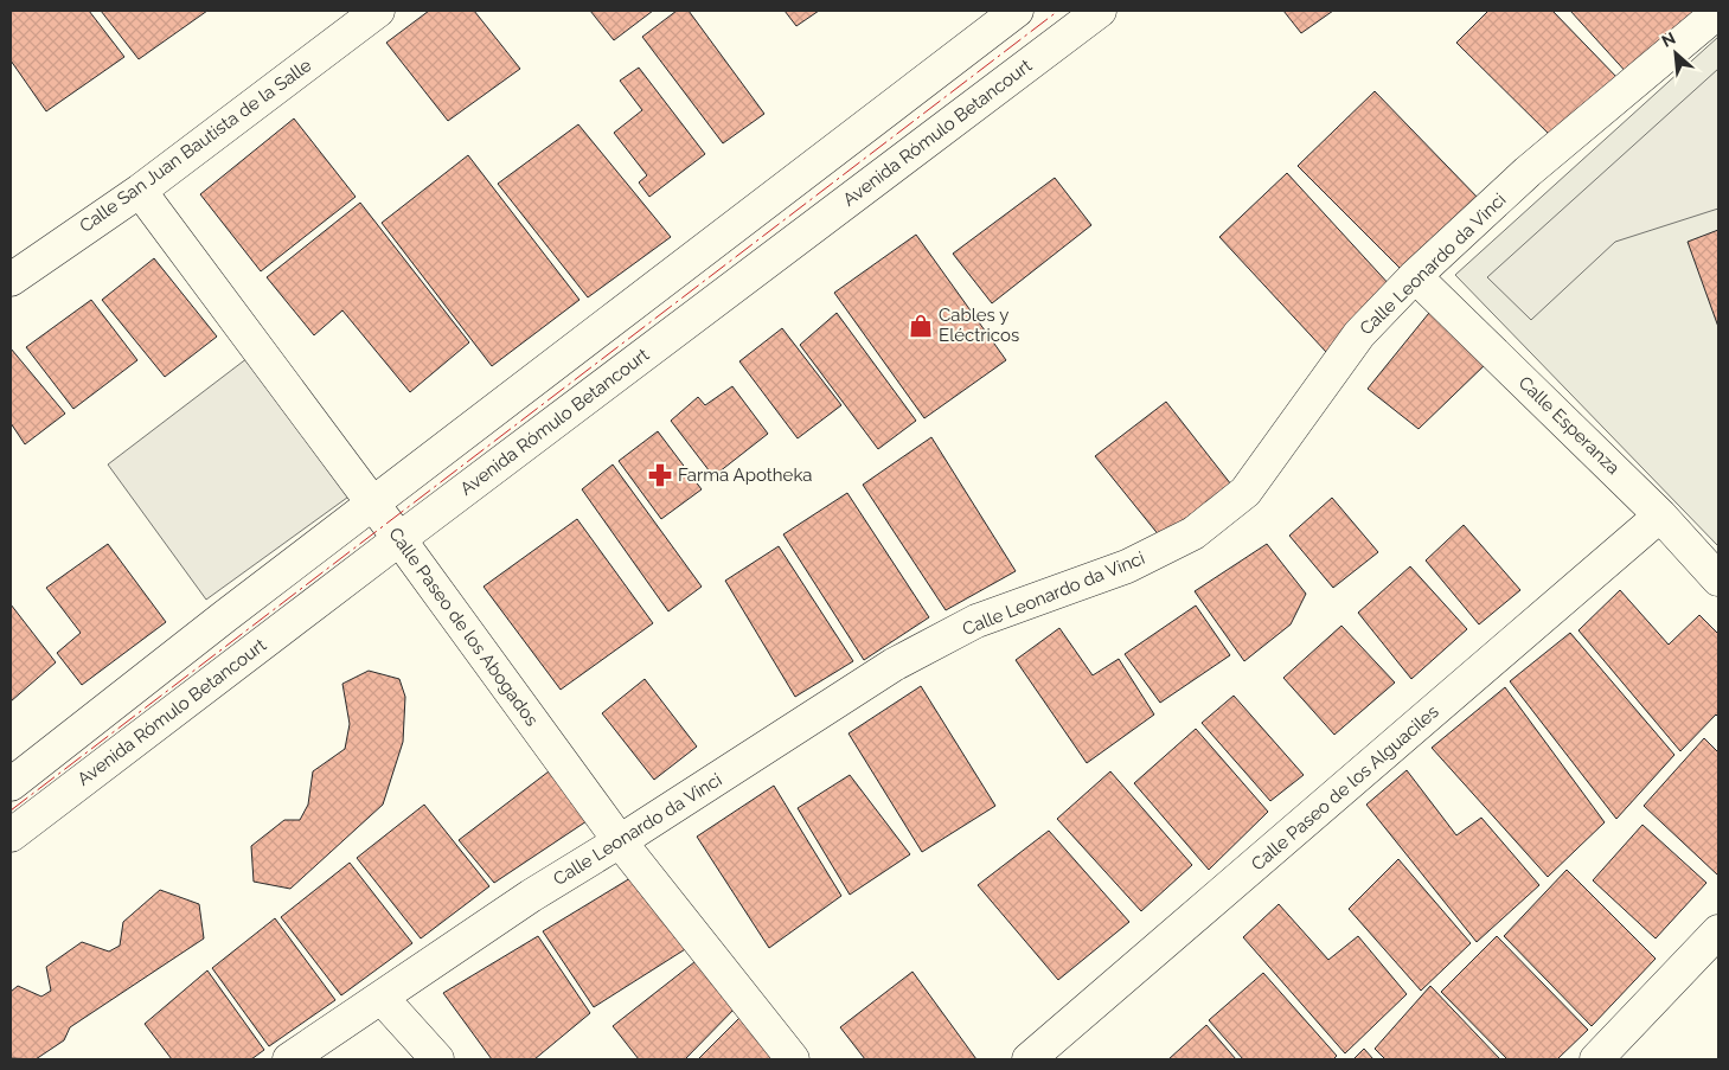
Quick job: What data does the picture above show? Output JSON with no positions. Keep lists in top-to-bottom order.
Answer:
{
  "streets": {
    "street": [
      "Avenida Rómulo Betancourt",
      "Calle San Juan Bautista de la Salle",
      "Calle Leonardo da Vinci",
      "Calle Esperanza",
      "Calle Paseo de los Abogados",
      "Calle Paseo de los Alguaciles"
    ]
  },
  "crossings": [
    ["Avenida Rómulo Betancourt", "Calle Paseo de los Abogados"],
    ["Calle San Juan Bautista de la Salle", "Calle Paseo de los Abogados"],
    ["Calle Leonardo da Vinci", "Calle Esperanza"],
    ["Calle Leonardo da Vinci", "Calle Paseo de los Abogados"],
    ["Calle Esperanza", "Calle Paseo de los Alguaciles"]
  ],
  "places": {
    "shop": ["Cables y Eléctricos"],
    "pharmacy": ["Farma Apotheka"]
  },
  "north": "top left"
}
